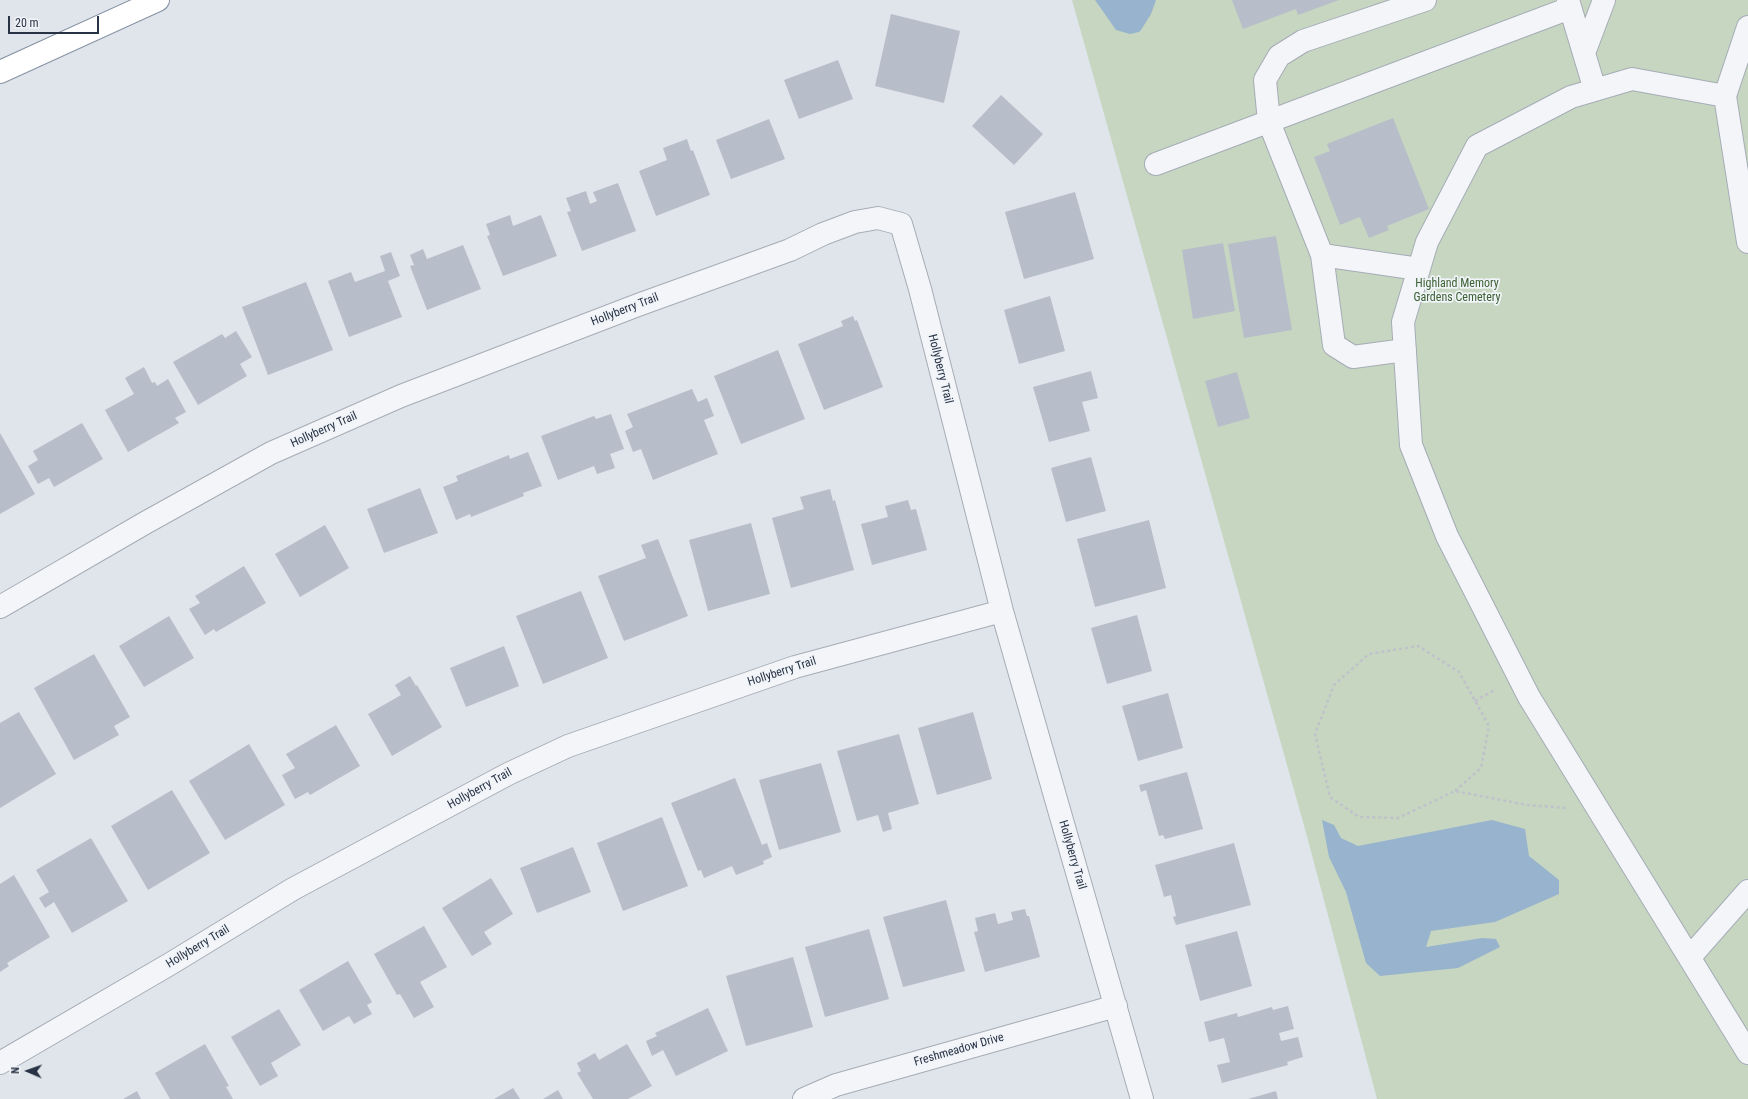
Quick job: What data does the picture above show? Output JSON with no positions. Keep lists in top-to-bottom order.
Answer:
{
  "streets": {
    "street": ["Hollyberry Trail", "Freshmeadow Drive"]
  },
  "crossings": [
    ["Hollyberry Trail", "Freshmeadow Drive"]
  ],
  "parks": ["Highland Memory Gardens Cemetery"],
  "scale_bar": "20 m",
  "north": "left"
}
